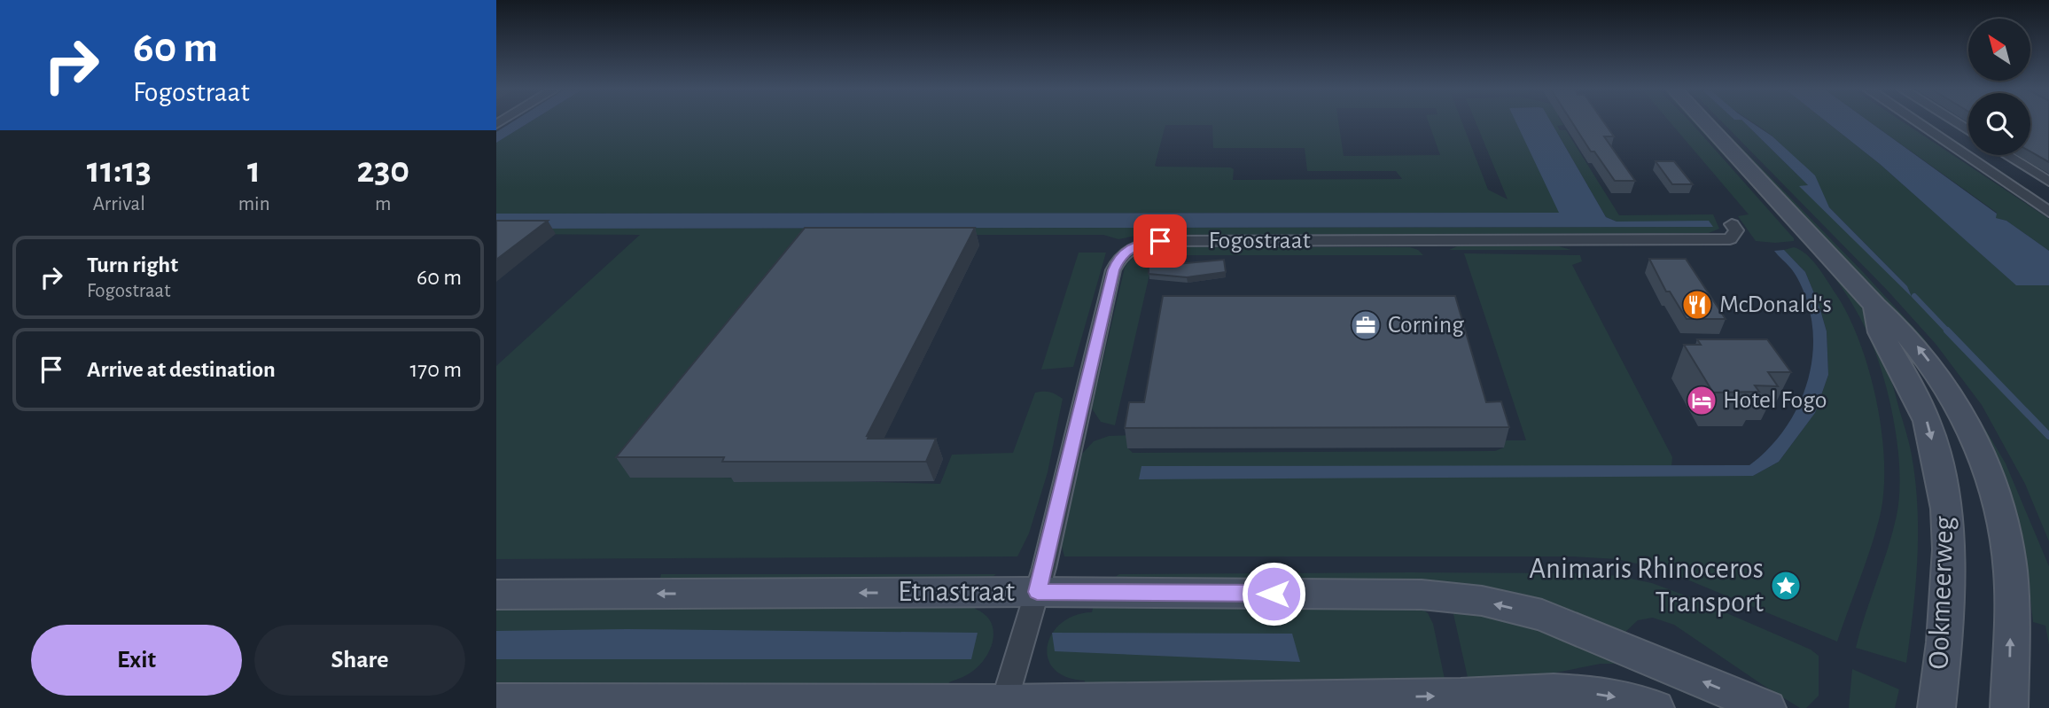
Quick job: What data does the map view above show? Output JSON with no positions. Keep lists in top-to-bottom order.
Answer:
{
  "streets": {
    "street": ["Fogostraat", "Etnastraat", "Ookmeerweg"]
  },
  "crossings": [
    ["Fogostraat", "Etnastraat"]
  ],
  "places": {
    "restaurant": ["McDonald's"],
    "office": ["Corning"],
    "hotel": ["Hotel Fogo"],
    "place": ["Animaris Rhinoceros Transport"]
  },
  "north": "top left",
  "page": {
    "turn": ["60 m", "Fogostraat"],
    "eta": [
      "11:13",
      "Arrival",
      "1",
      "min",
      "230",
      "m"
    ],
    "list": [
      {
        "name": "Turn right",
        "note": "Fogostraat",
        "value": "60 m"
      },
      {
        "name": "Arrive at destination",
        "value": "170 m"
      }
    ],
    "buttons": ["Exit", "Share"]
  }
}
